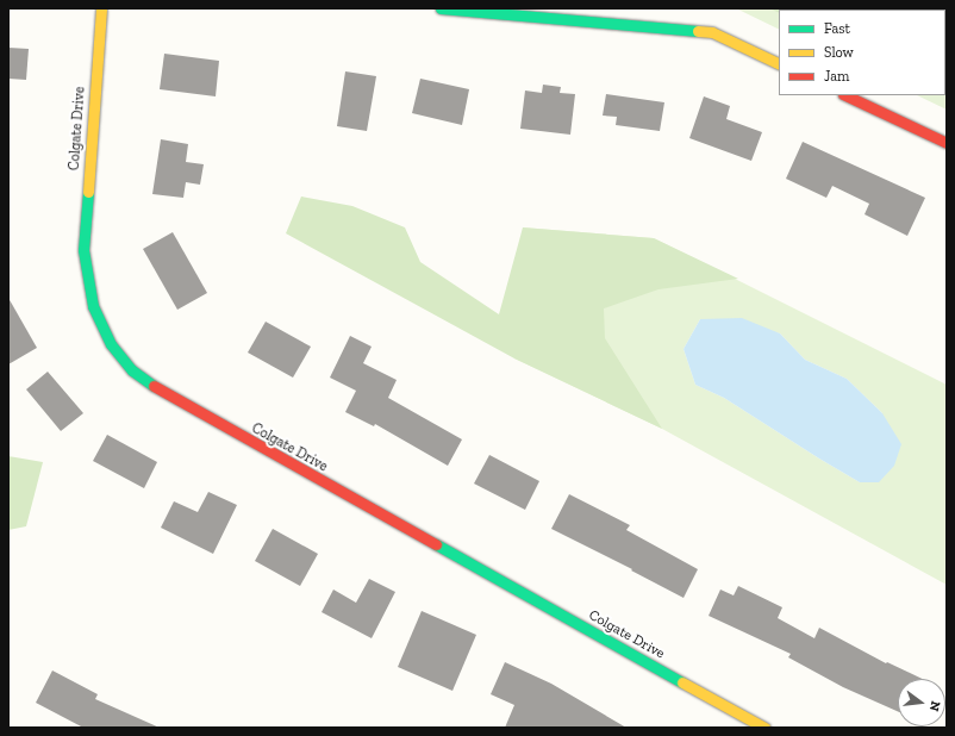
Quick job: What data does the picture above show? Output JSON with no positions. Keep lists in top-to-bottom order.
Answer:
{
  "streets": {
    "street": ["Colgate Drive"]
  },
  "legend": ["Fast", "Slow", "Jam"],
  "north": "right"
}
